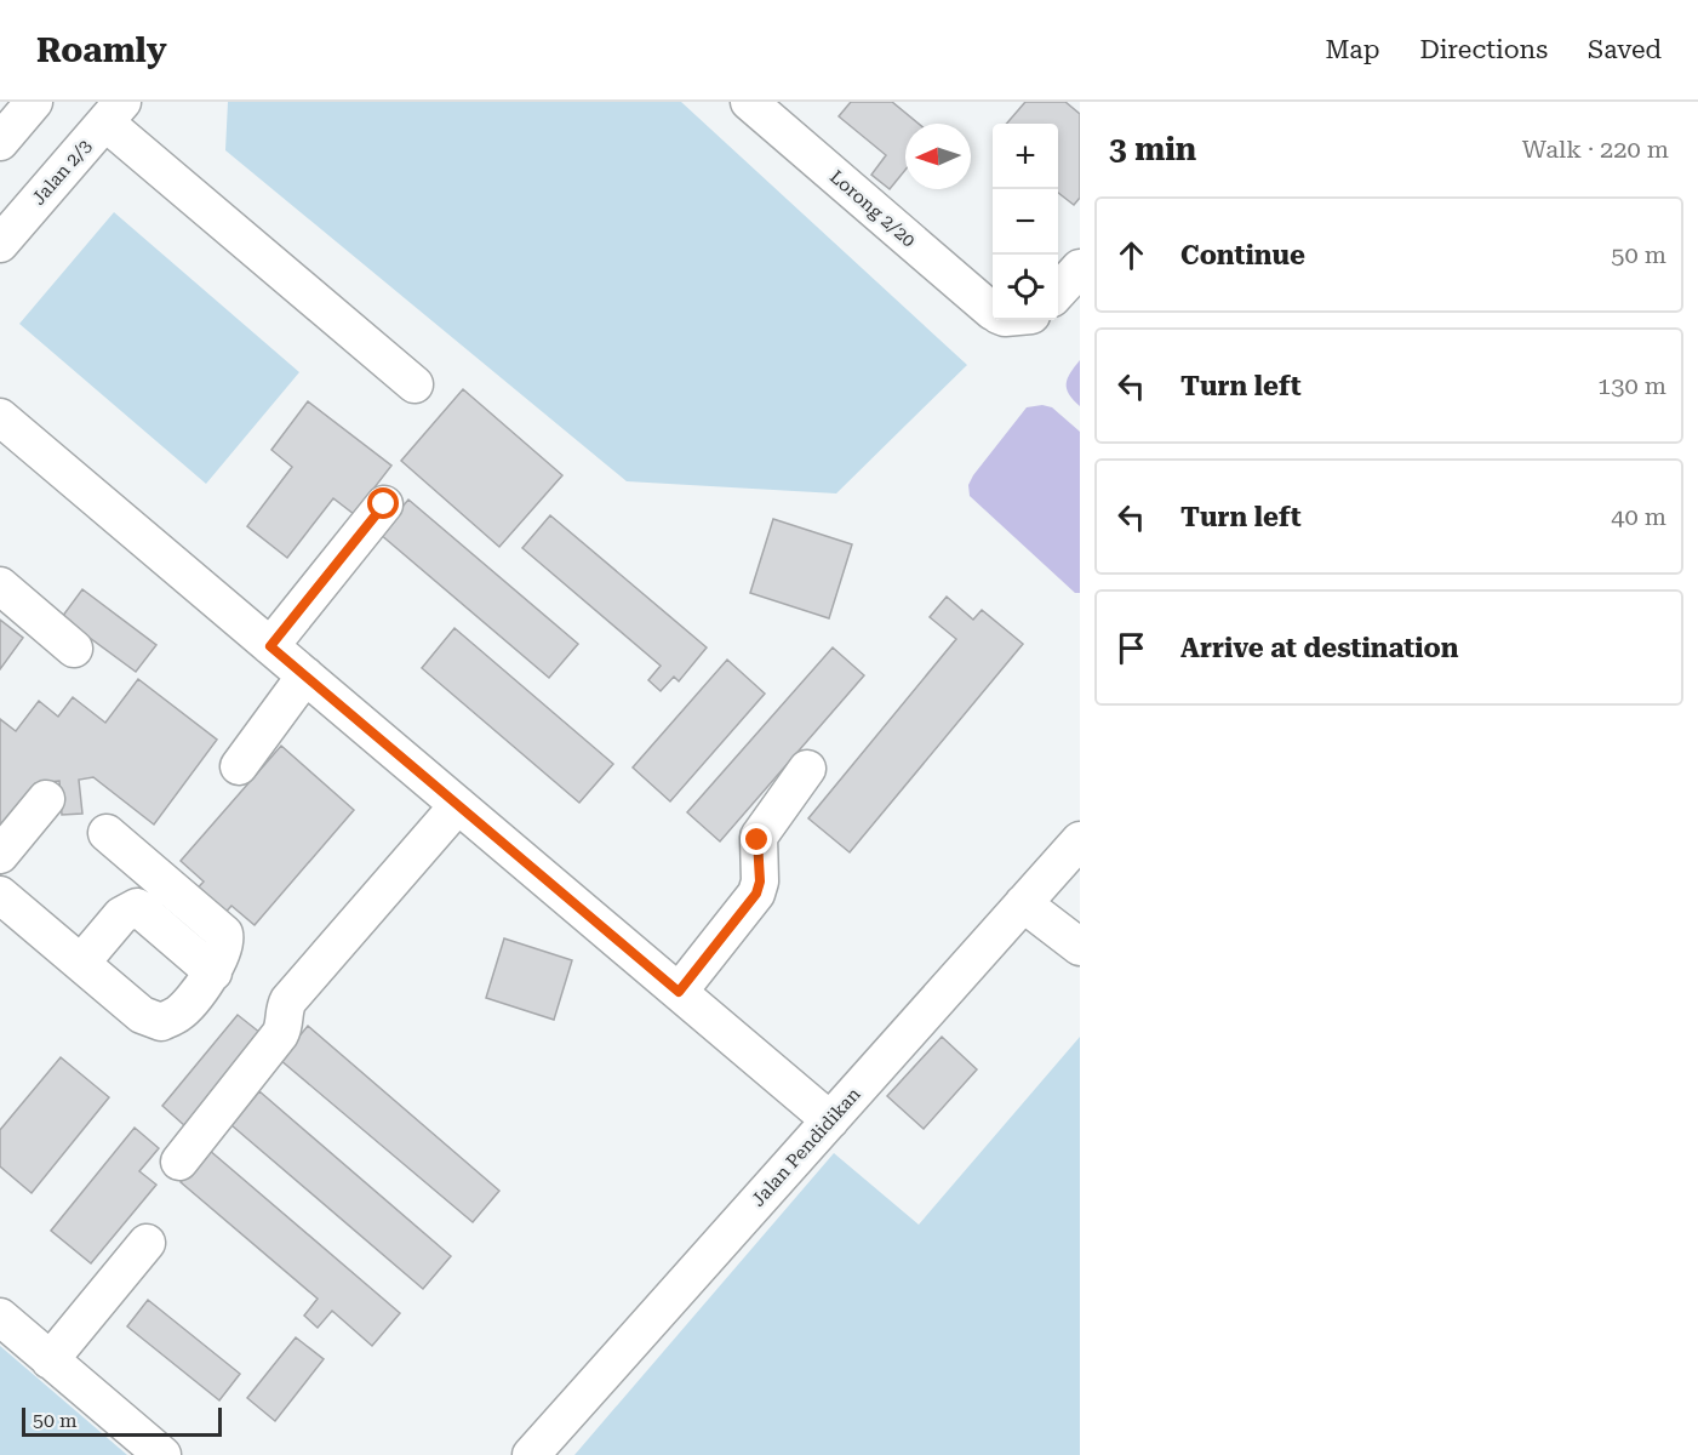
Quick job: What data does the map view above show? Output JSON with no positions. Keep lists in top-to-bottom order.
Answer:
{
  "streets": {
    "street": ["Jalan 2/3", "Lorong 2/20", "Jalan Pendidikan"]
  },
  "scale_bar": "50 m",
  "north": "left",
  "page": {
    "header": "Roamly",
    "nav": ["Map", "Directions", "Saved"],
    "heading": ["3 min", "Walk · 220 m"],
    "map_buttons": ["+", "−"],
    "list": [
      ["Continue", "50 m"],
      ["Turn left", "130 m"],
      ["Turn left", "40 m"],
      "Arrive at destination"
    ],
    "scale": "50 m"
  }
}
